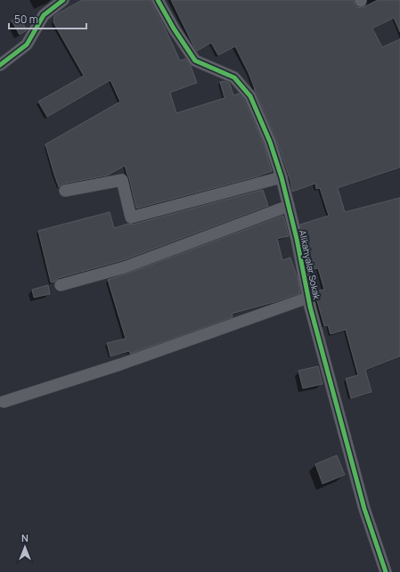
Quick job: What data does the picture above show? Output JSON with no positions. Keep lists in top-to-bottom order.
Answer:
{
  "streets": {
    "street": ["Alikahyalar Sokak"]
  },
  "scale_bar": "50 m",
  "north": "top"
}
